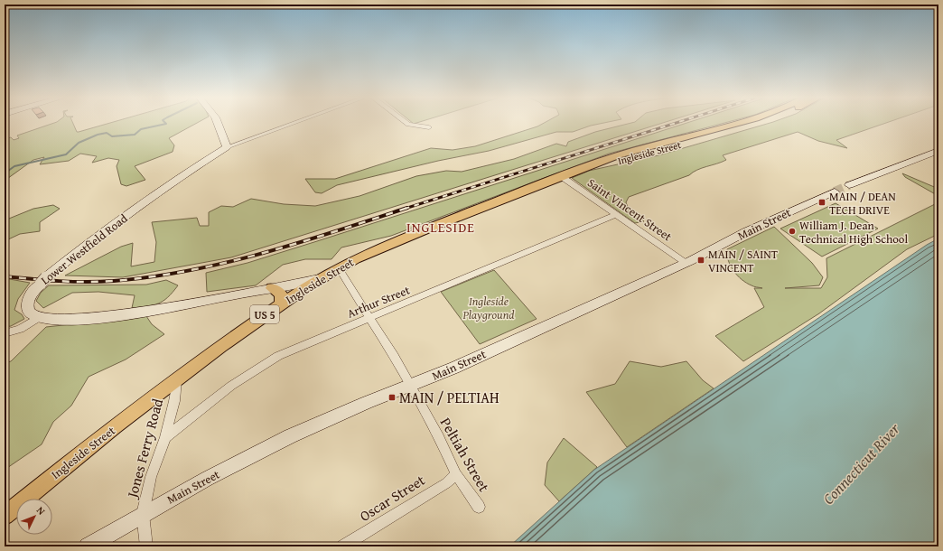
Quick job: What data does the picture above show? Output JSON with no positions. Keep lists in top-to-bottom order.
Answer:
{
  "streets": {
    "main road": [
      "Ingleside Street",
      "Main Street",
      "Lower Westfield Road",
      "US 5"
    ],
    "street": [
      "Saint Vincent Street",
      "Arthur Street",
      "Jones Ferry Road",
      "Peltiah Street",
      "Oscar Street"
    ]
  },
  "crossings": [
    ["Ingleside Street", "Saint Vincent Street"],
    ["Ingleside Street", "Jones Ferry Road"],
    ["Ingleside Street", "Peltiah Street"],
    ["Saint Vincent Street", "Main Street"],
    ["Saint Vincent Street", "Arthur Street"],
    ["Main Street", "Jones Ferry Road"],
    ["Main Street", "Peltiah Street"],
    ["Arthur Street", "Jones Ferry Road"],
    ["Arthur Street", "Peltiah Street"],
    ["Peltiah Street", "Oscar Street"]
  ],
  "districts": ["INGLESIDE"],
  "water": ["Connecticut River"],
  "parks": ["Ingleside Playground"],
  "places": {
    "transit": ["MAIN / DEAN TECH DRIVE", "MAIN / SAINT VINCENT", "MAIN / PELTIAH"],
    "other": ["William J. Dean Technical High School"]
  },
  "north": "top right"
}
